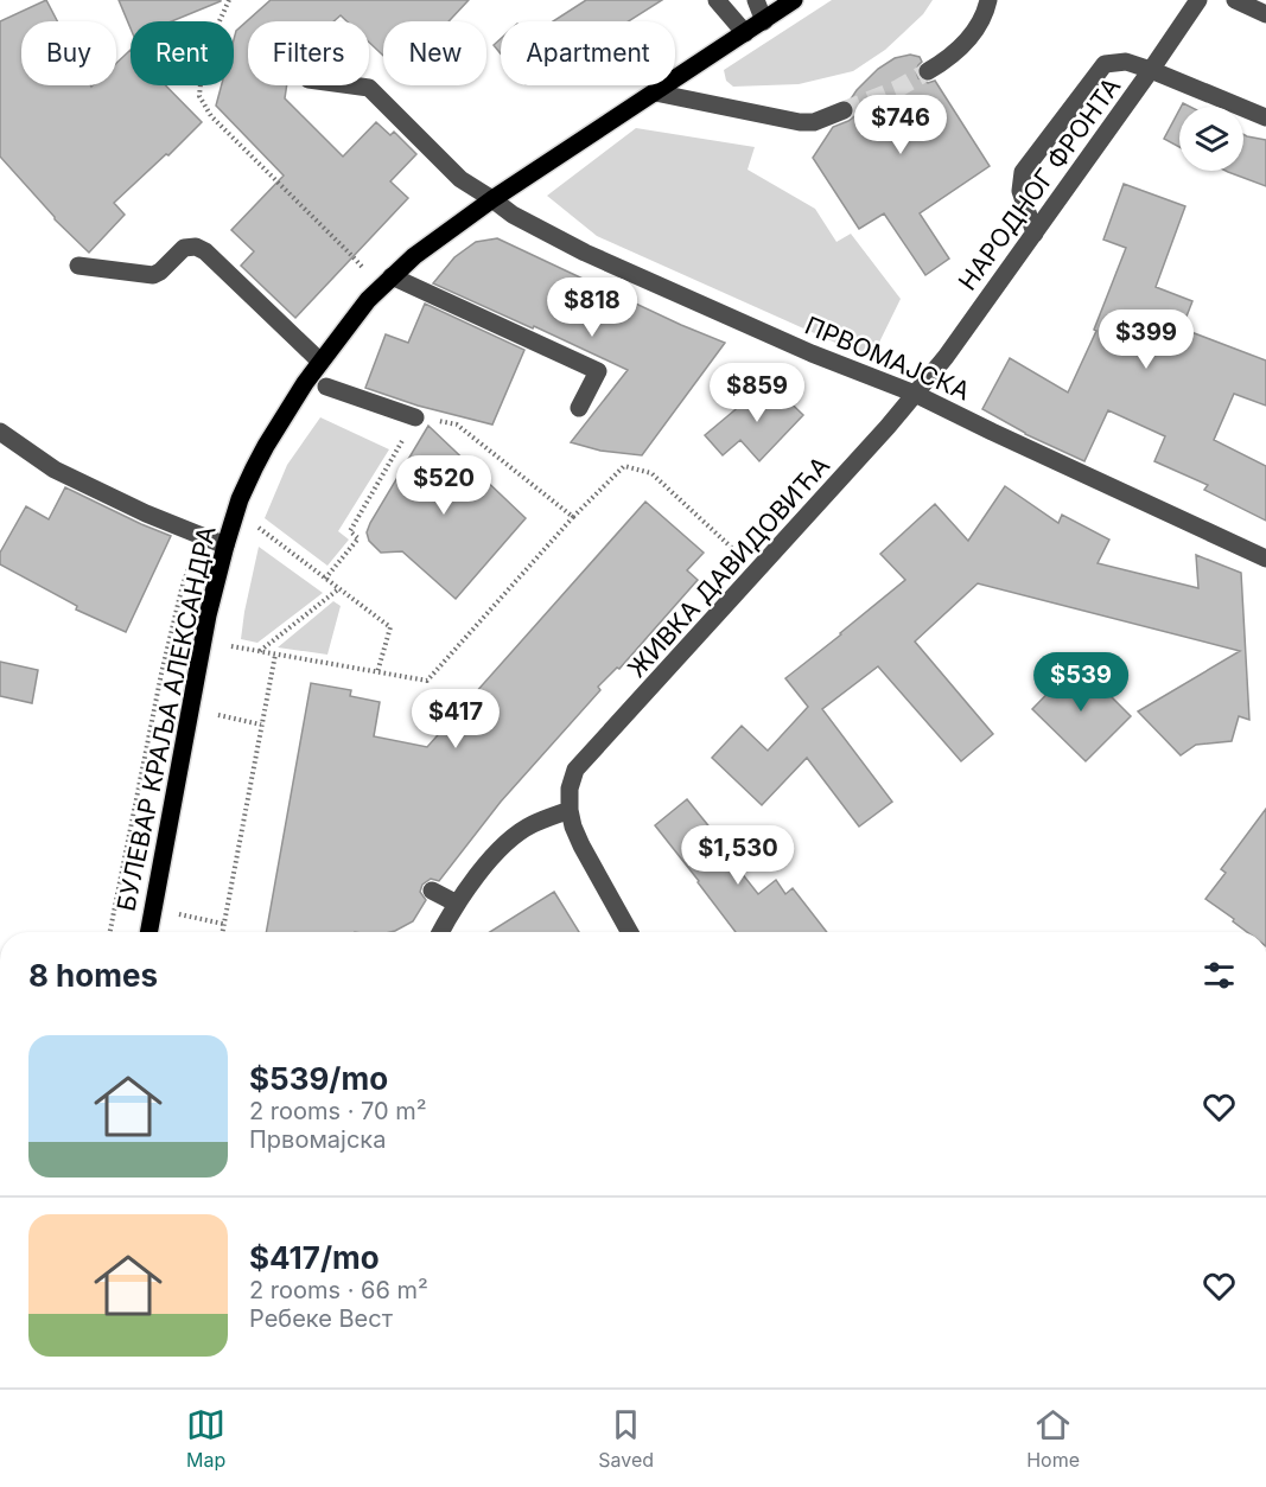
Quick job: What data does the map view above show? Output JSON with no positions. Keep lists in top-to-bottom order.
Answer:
{
  "streets": {
    "main road": ["БУЛЕВАР КРАЉА АЛЕКСАНДРА"],
    "street": ["НАРОДНОГ ФРОНТА", "ПРВОМАЈСКА", "ЖИВКА ДАВИДОВИЋА"]
  },
  "crossings": [
    ["НАРОДНОГ ФРОНТА", "ПРВОМАЈСКА"],
    ["НАРОДНОГ ФРОНТА", "ЖИВКА ДАВИДОВИЋА"],
    ["ПРВОМАЈСКА", "ЖИВКА ДАВИДОВИЋА"],
    ["ПРВОМАЈСКА", "БУЛЕВАР КРАЉА АЛЕКСАНДРА"]
  ],
  "page": {
    "chip": [
      "Buy",
      "Rent",
      "Filters",
      "New",
      "Apartment"
    ],
    "price": [
      "$746",
      "$818",
      "$399",
      "$859",
      "$520",
      "$539",
      "$417",
      "$1,530"
    ],
    "heading": "8 homes",
    "list": [
      {
        "name": "$539/mo",
        "note": "2 rooms · 70 m² · Првомајска"
      },
      {
        "name": "$417/mo",
        "note": "2 rooms · 66 m² · Ребеке Вест"
      }
    ],
    "tabs": ["Map", "Saved", "Home"]
  }
}
